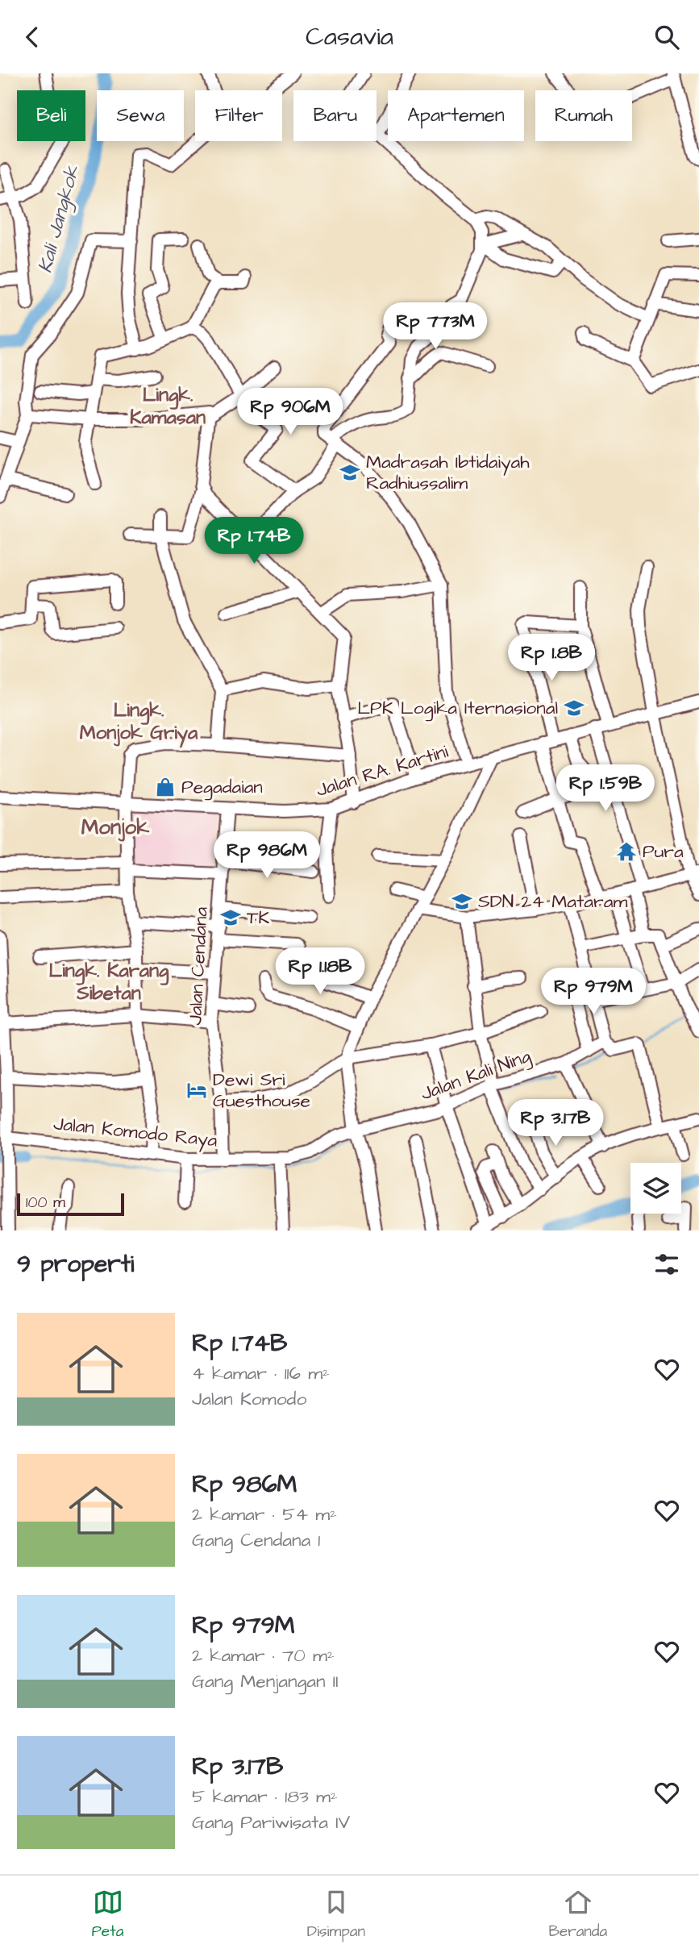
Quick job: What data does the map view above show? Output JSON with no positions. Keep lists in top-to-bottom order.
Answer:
{
  "streets": {
    "street": [
      "Jalan RA. Kartini",
      "Jalan Cendana",
      "Jalan Kali Ning",
      "Jalan Komodo Raya"
    ]
  },
  "crossings": [
    ["Jalan RA. Kartini", "Jalan Cendana"],
    ["Jalan Cendana", "Jalan Komodo Raya"],
    ["Jalan Kali Ning", "Jalan Komodo Raya"]
  ],
  "districts": [
    "Lingk. Kamasan",
    "Lingk. Monjok Griya",
    "Monjok",
    "Lingk. Karang Sibetan"
  ],
  "water": ["Kali Jangkok"],
  "places": {
    "school or university": [
      "Madrasah Ibtidaiyah Radhiussalim",
      "LPK Logika Iternasional",
      "SDN 24 Mataram",
      "TK"
    ],
    "shop": ["Pegadaian"],
    "temple": ["Pura"],
    "hotel": ["Dewi Sri Guesthouse"]
  },
  "scale_bar": "100 m",
  "page": {
    "header": "Casavia",
    "chip": [
      "Beli",
      "Sewa",
      "Filter",
      "Baru",
      "Apartemen",
      "Rumah"
    ],
    "price": [
      "Rp 773M",
      "Rp 906M",
      "Rp 1.74B",
      "Rp 1.8B",
      "Rp 1.59B",
      "Rp 986M",
      "Rp 1.18B",
      "Rp 979M",
      "Rp 3.17B"
    ],
    "scale": "100 m",
    "heading": "9 properti",
    "list": [
      {
        "name": "Rp 1.74B",
        "note": "4 kamar · 116 m² · Jalan Komodo"
      },
      {
        "name": "Rp 986M",
        "note": "2 kamar · 54 m² · Gang Cendana 1"
      },
      {
        "name": "Rp 979M",
        "note": "2 kamar · 70 m² · Gang Menjangan II"
      },
      {
        "name": "Rp 3.17B",
        "note": "5 kamar · 183 m² · Gang Pariwisata IV"
      }
    ],
    "tabs": ["Peta", "Disimpan", "Beranda"]
  }
}
